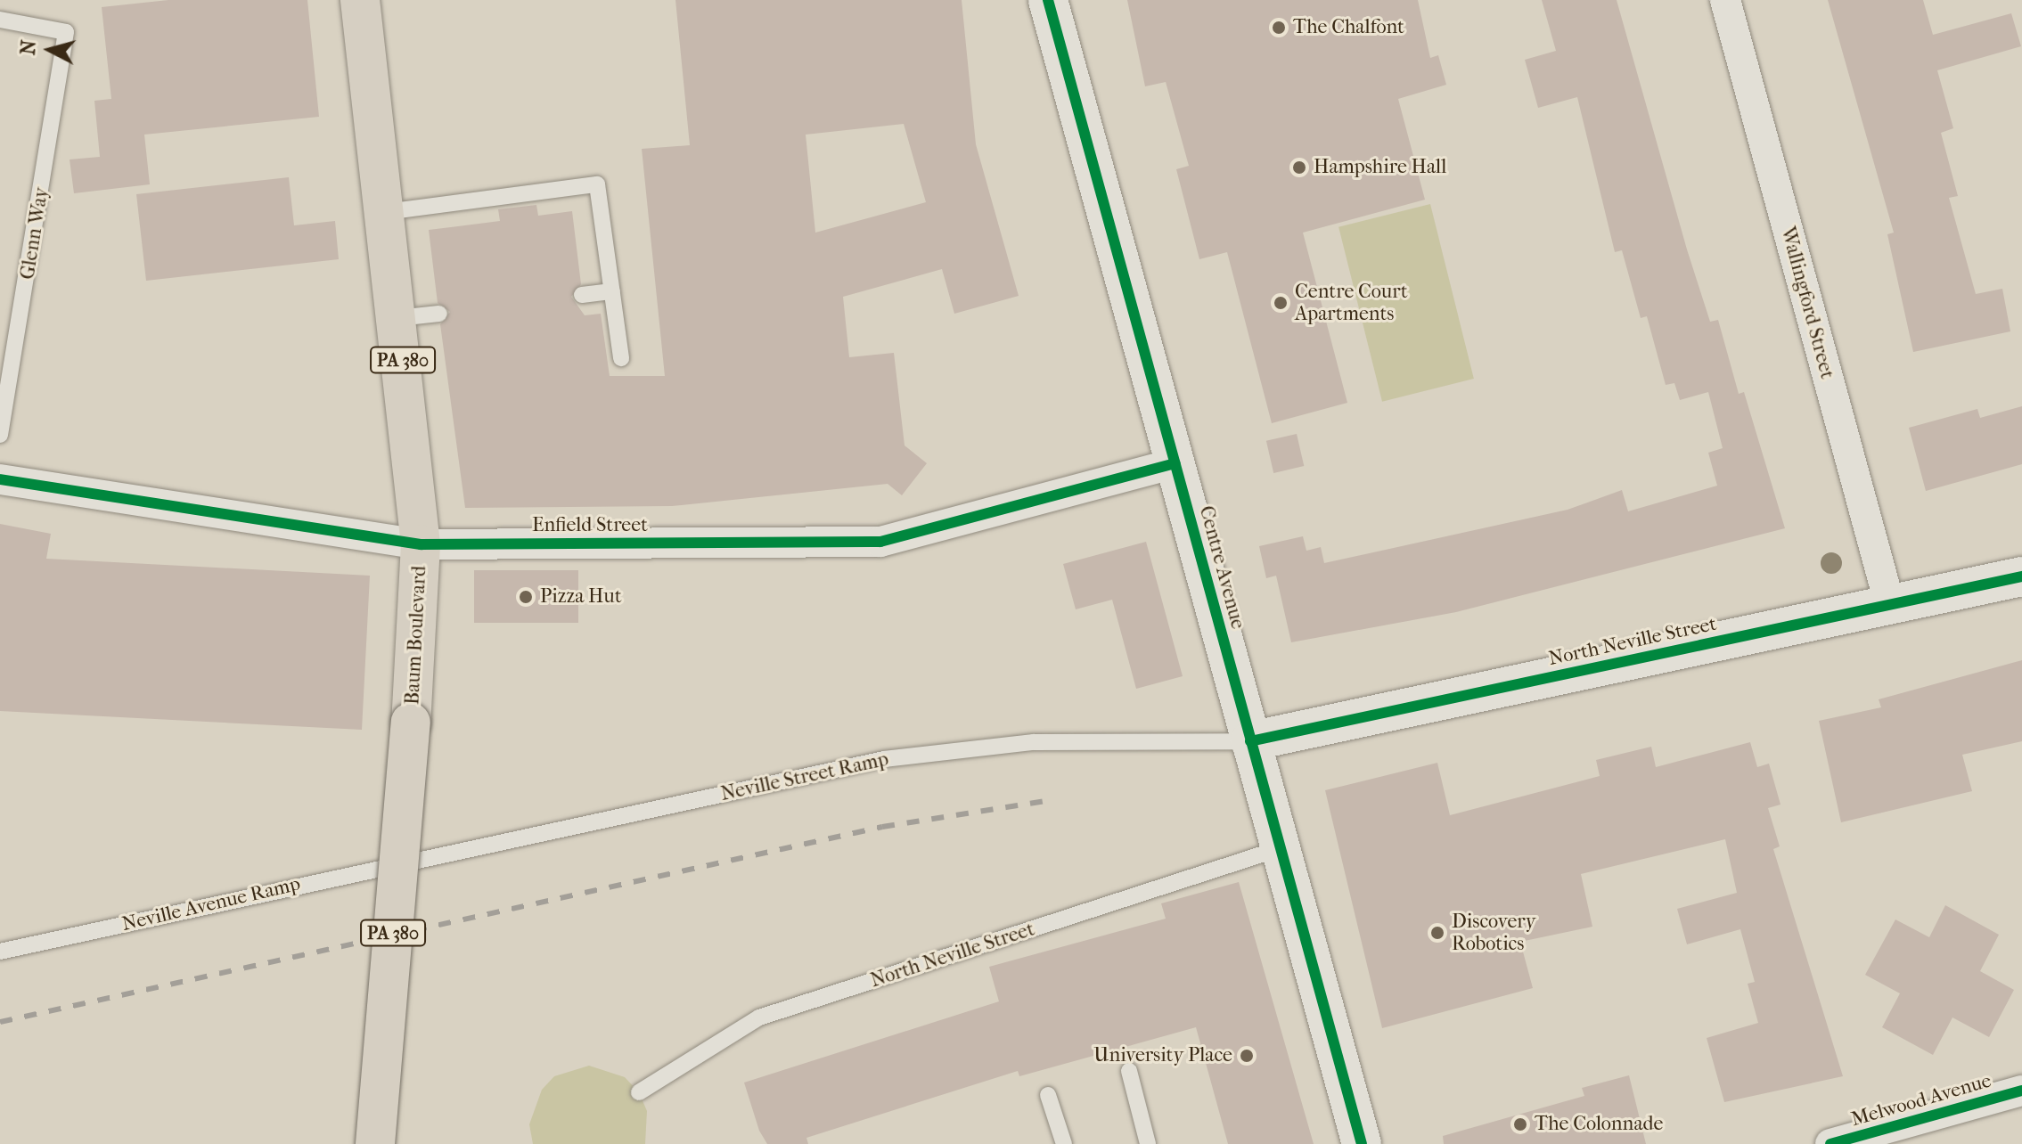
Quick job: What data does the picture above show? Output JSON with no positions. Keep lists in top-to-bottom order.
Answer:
{
  "streets": {
    "main road": [
      "PA 380",
      "Centre Avenue",
      "Baum Boulevard",
      "North Neville Street"
    ],
    "street": ["Wallingford Street", "Enfield Street", "Melwood Avenue"],
    "lane": ["Glenn Way", "Neville Street Ramp", "Neville Avenue Ramp"]
  },
  "crossings": [
    ["Wallingford Street", "North Neville Street"],
    ["Enfield Street", "Centre Avenue"],
    ["Enfield Street", "Baum Boulevard"],
    ["Centre Avenue", "North Neville Street"],
    ["Centre Avenue", "Neville Street Ramp"],
    ["North Neville Street", "Neville Street Ramp"],
    ["Neville Street Ramp", "Neville Avenue Ramp"]
  ],
  "places": [
    "The Chalfont",
    "Hampshire Hall",
    "Centre Court Apartments",
    "Pizza Hut",
    "Discovery Robotics",
    "University Place",
    "The Colonnade"
  ],
  "north": "left"
}
